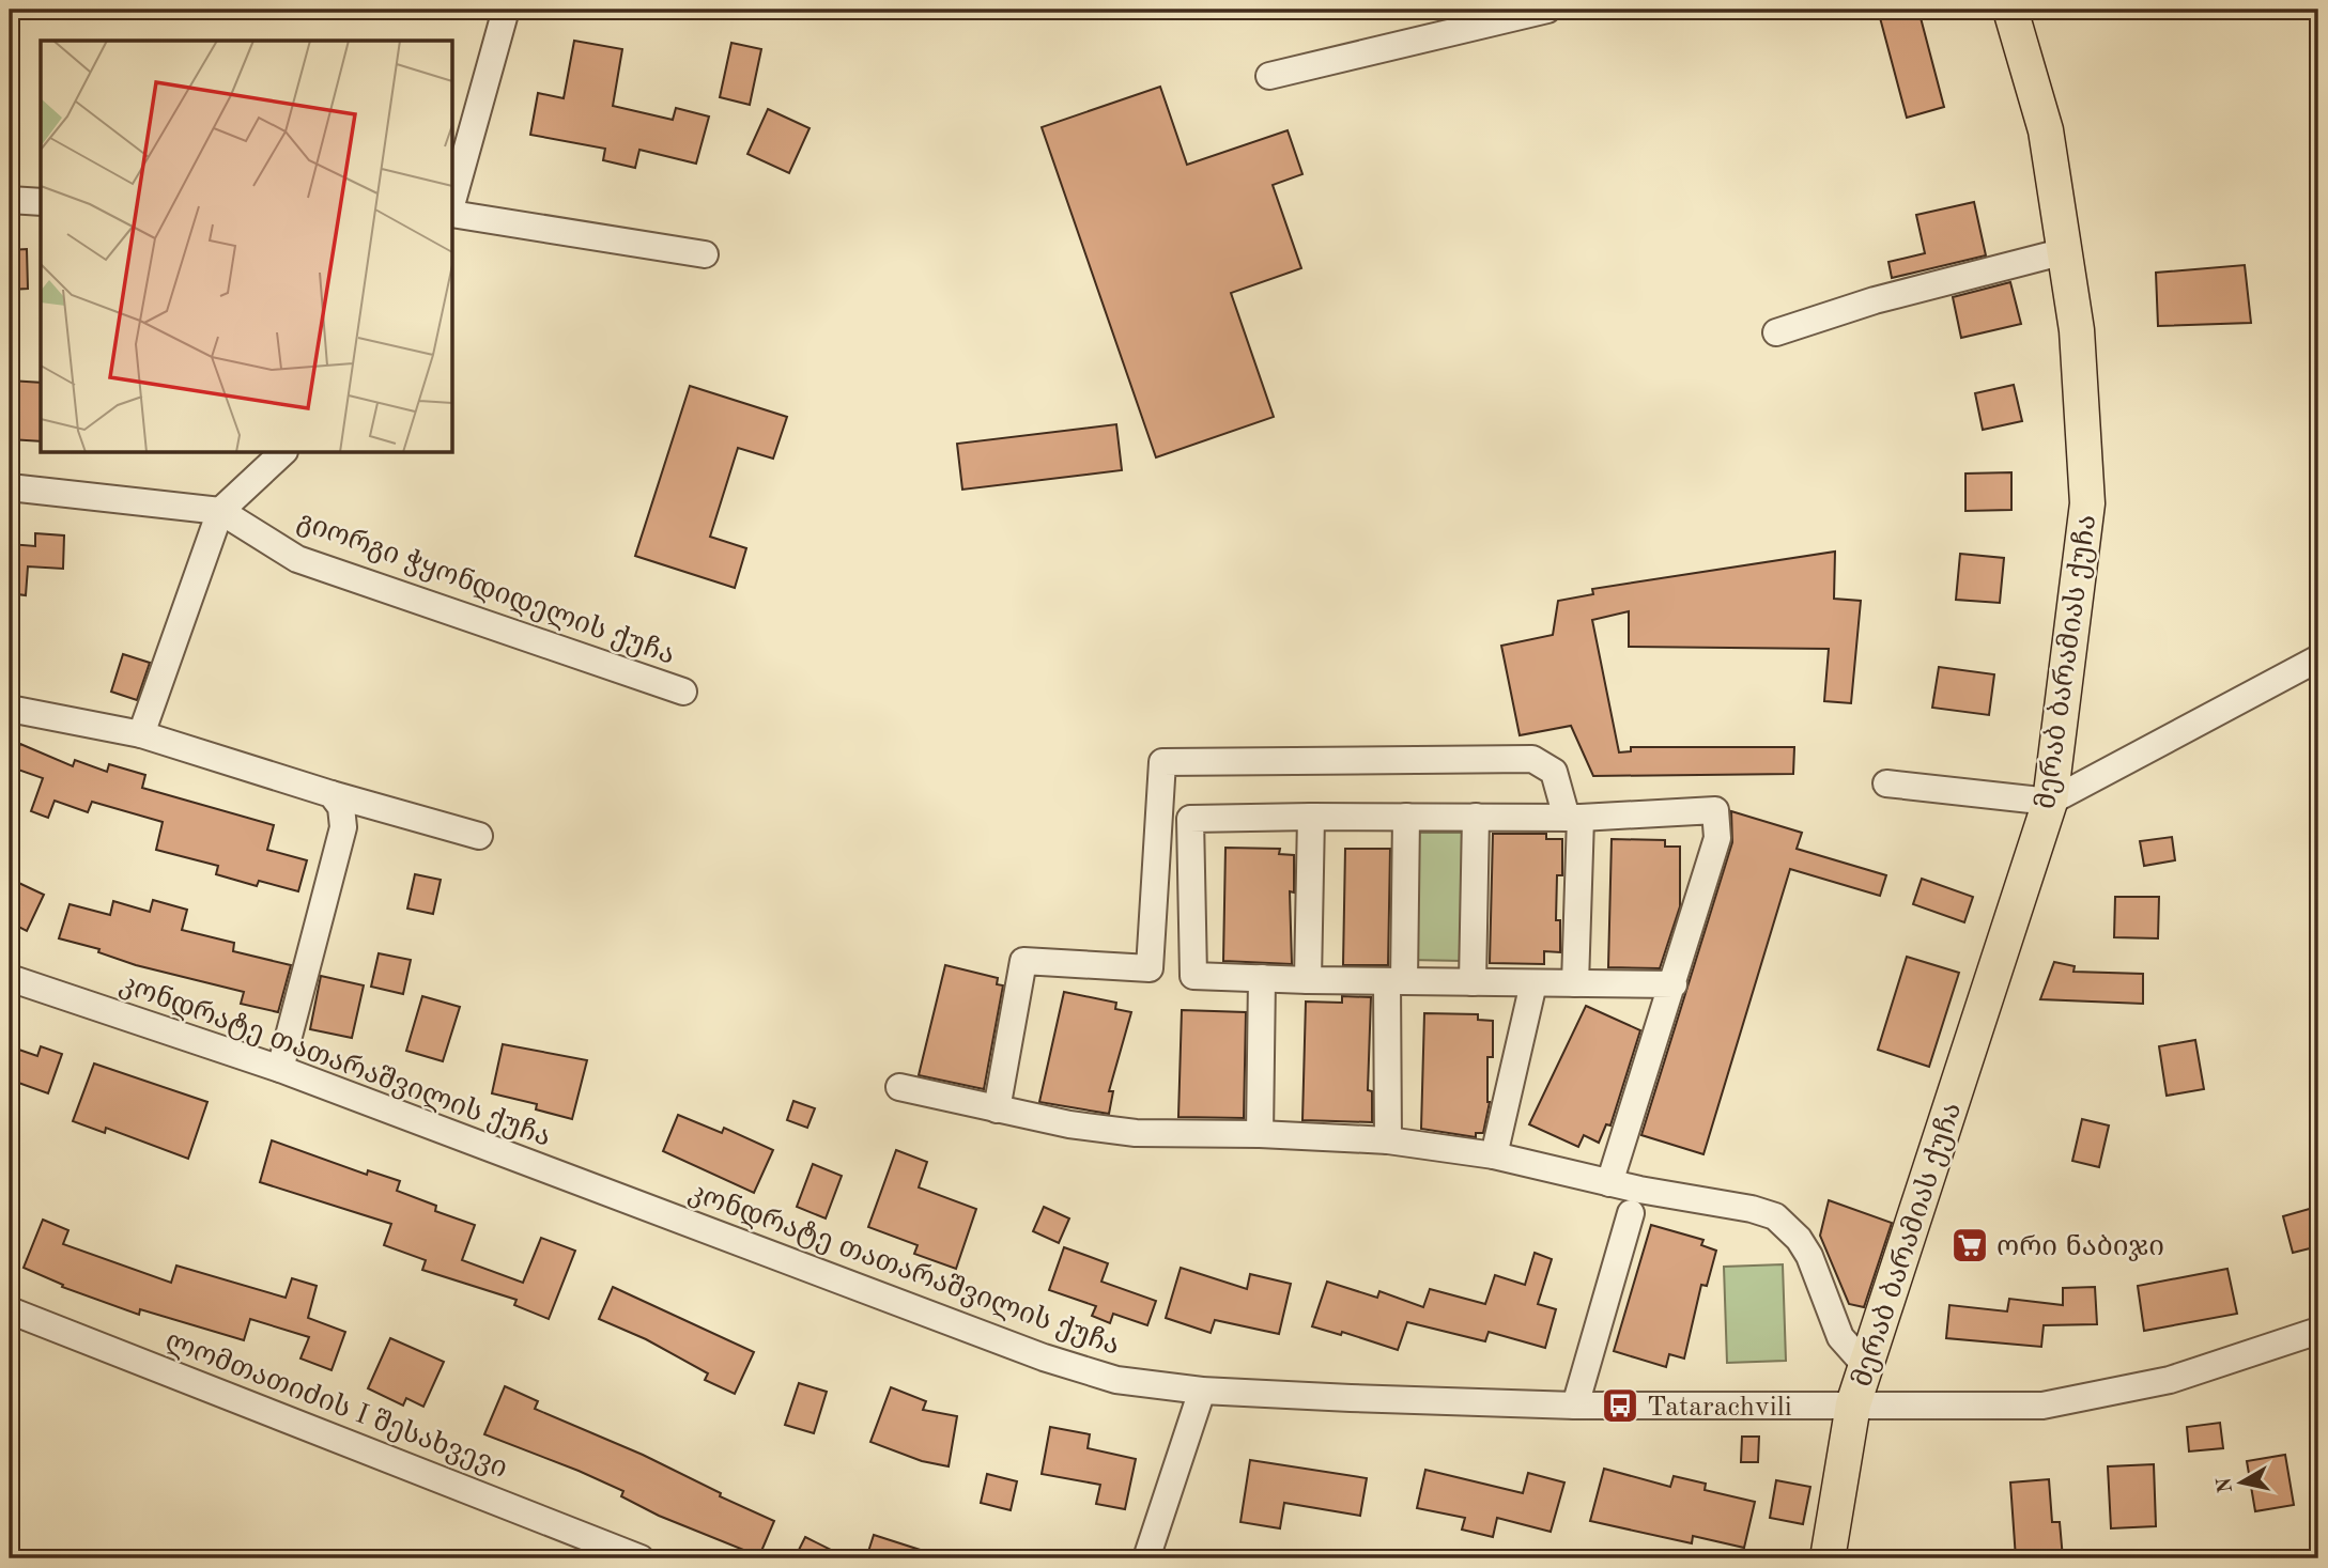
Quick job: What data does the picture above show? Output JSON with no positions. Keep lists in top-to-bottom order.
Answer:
{
  "streets": {
    "main road": ["მერაბ ბარამიას ქუჩა"],
    "street": ["გიორგი ჭყონდიდელის ქუჩა", "კონდრატე თათარაშვილის ქუჩა", "ლომთათიძის I შესახვევი"]
  },
  "crossings": [
    ["მერაბ ბარამიას ქუჩა", "კონდრატე თათარაშვილის ქუჩა"]
  ],
  "places": {
    "supermarket": ["ორი ნაბიჯი"],
    "bus stop": ["Tatarachvili"]
  },
  "north": "left"
}
